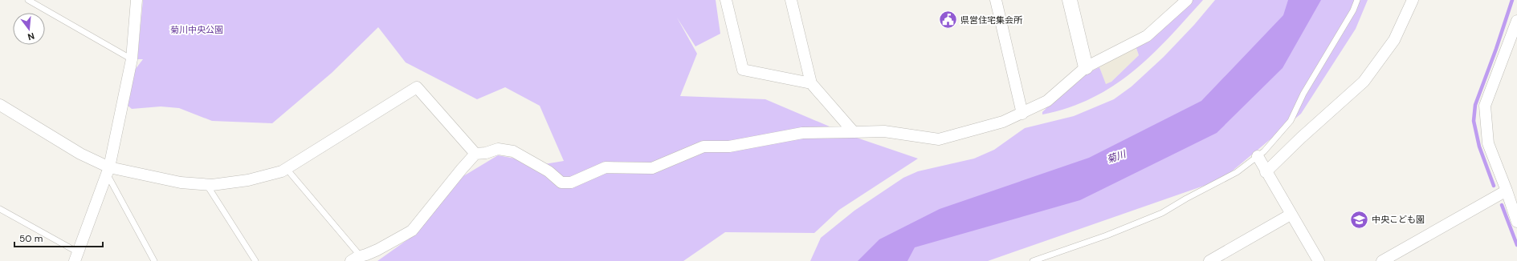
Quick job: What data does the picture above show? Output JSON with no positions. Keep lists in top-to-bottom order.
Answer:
{
  "water": ["菊川"],
  "parks": ["菊川中央公園"],
  "places": {
    "public building": ["県営住宅集会所"],
    "school or university": ["中央こども園"]
  },
  "scale_bar": "50 m",
  "north": "bottom"
}
